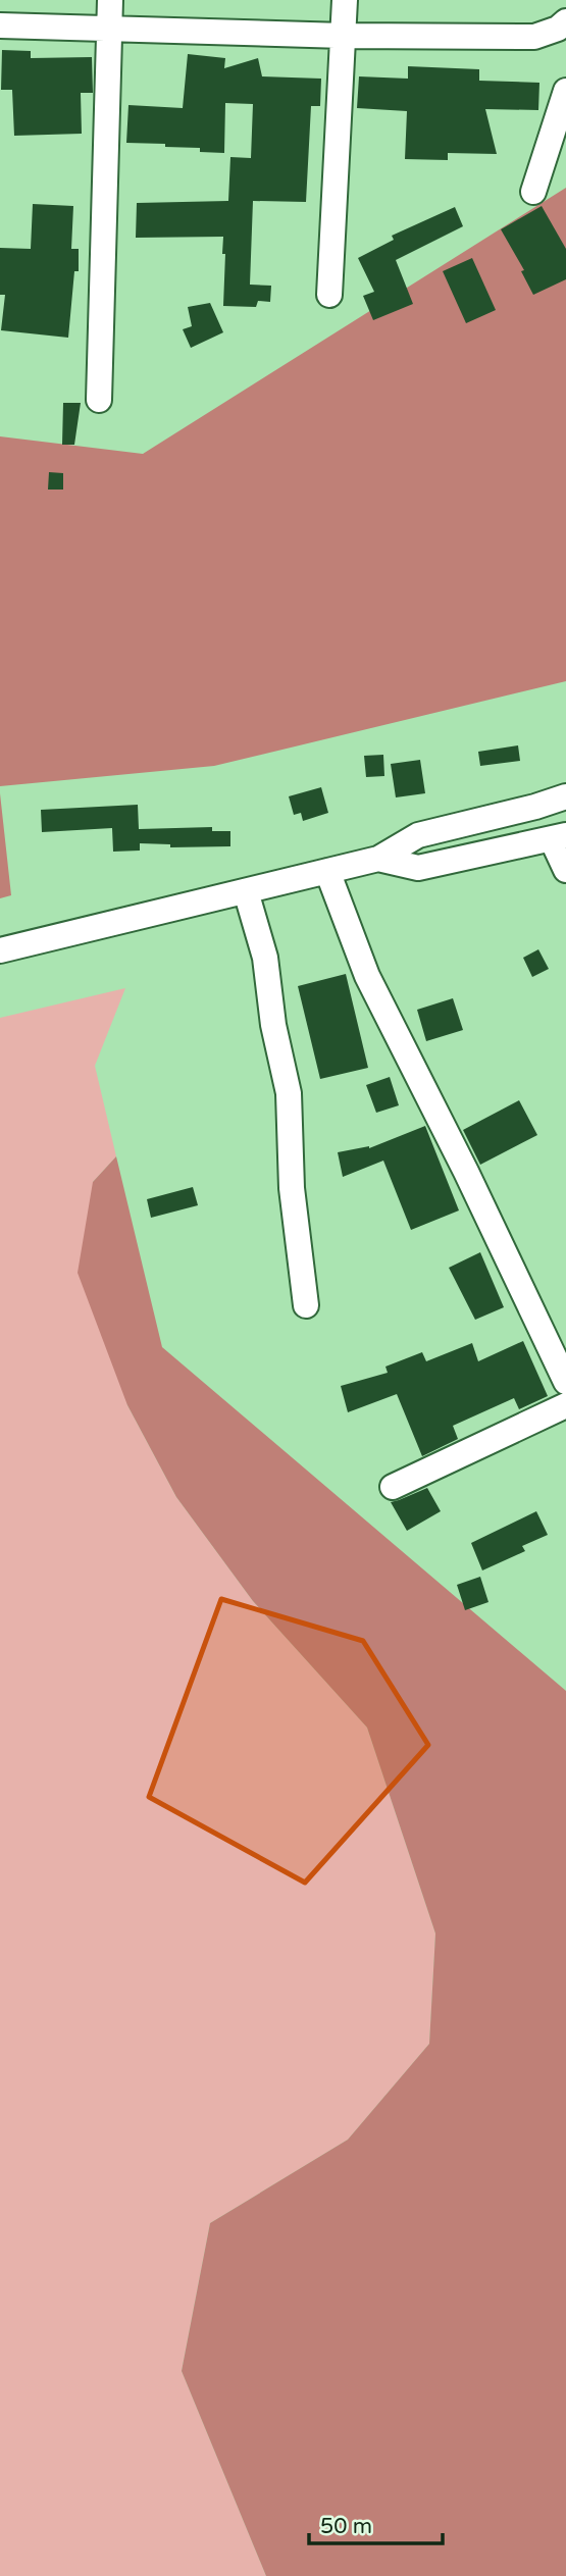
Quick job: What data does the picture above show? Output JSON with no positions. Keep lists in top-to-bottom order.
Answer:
{
  "scale_bar": "50 m"
}
